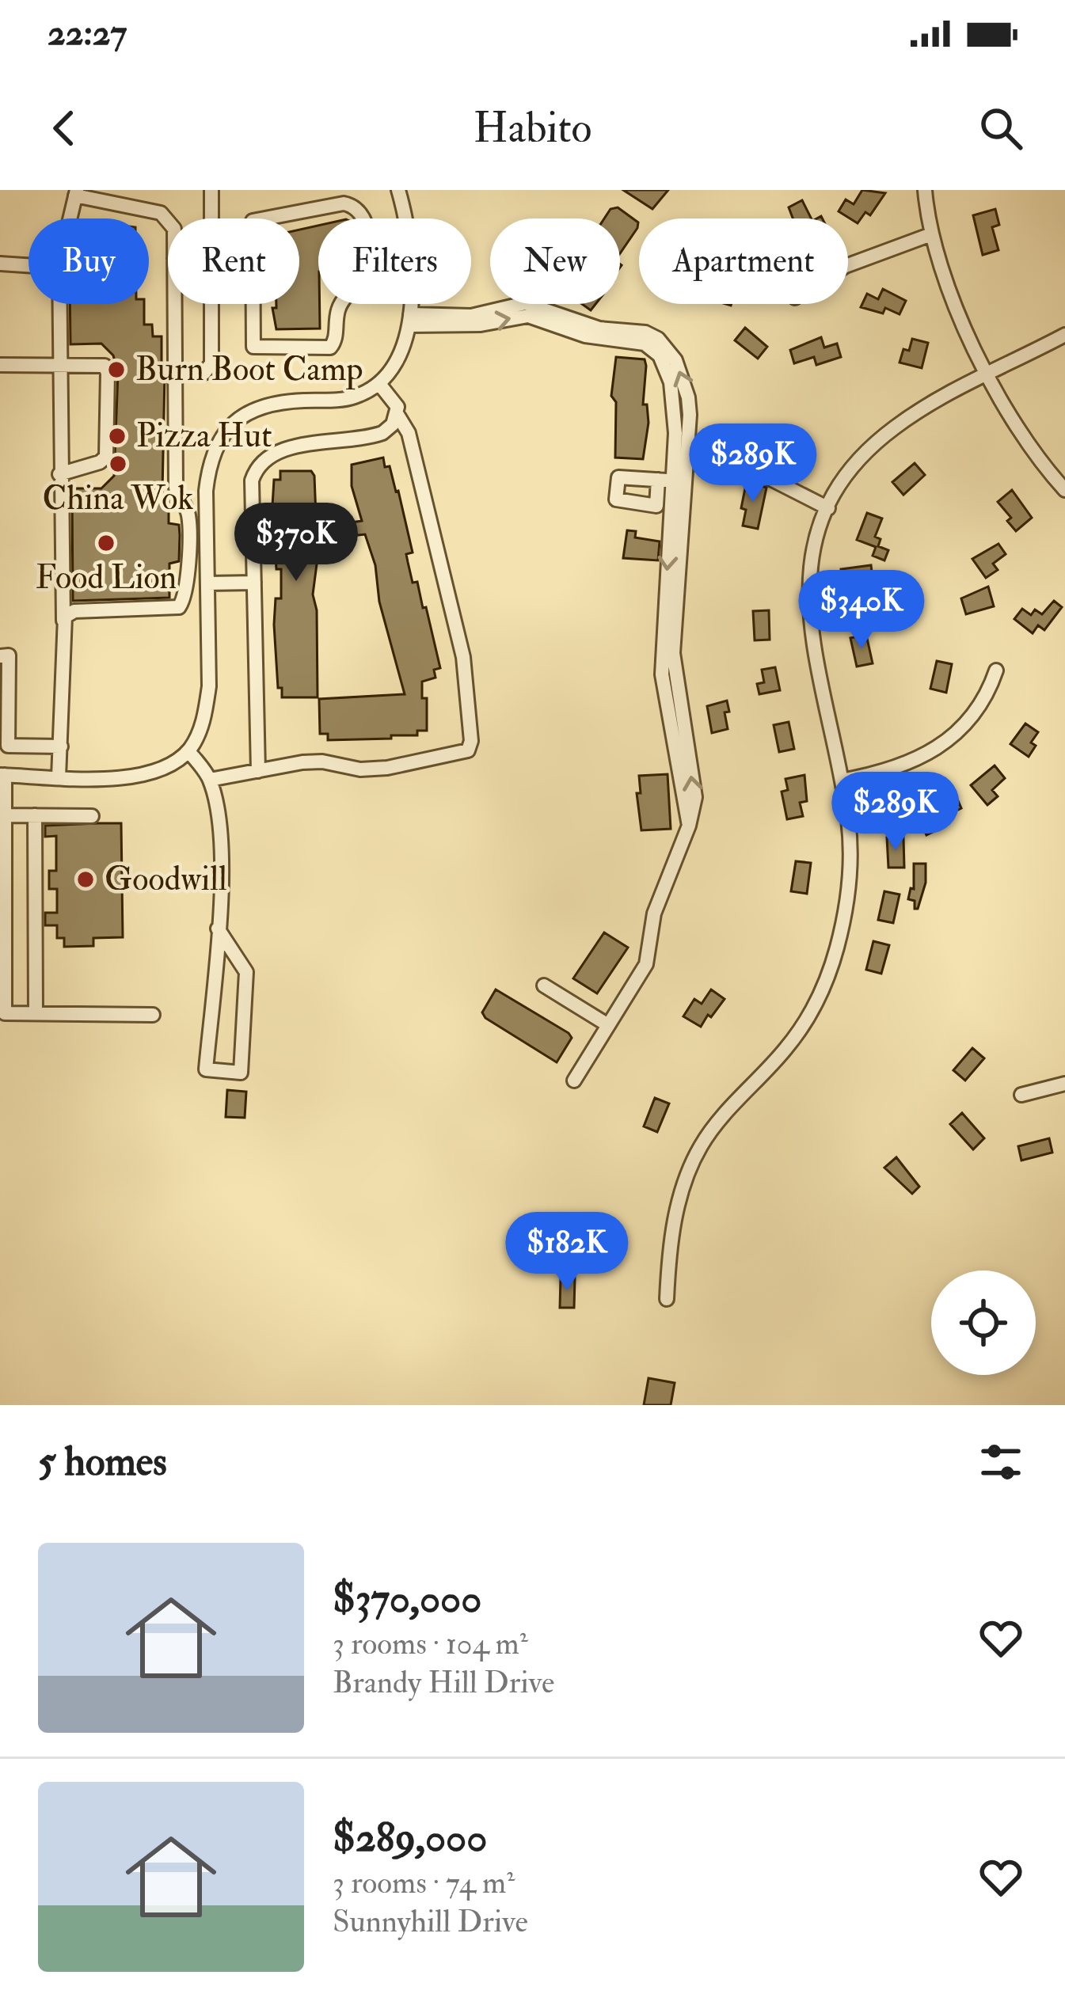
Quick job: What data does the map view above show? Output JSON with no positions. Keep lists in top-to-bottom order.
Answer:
{
  "places": [
    "Burn Boot Camp",
    "Pizza Hut",
    "China Wok",
    "Food Lion",
    "Goodwill"
  ],
  "page": {
    "status": "22:27",
    "header": "Habito",
    "chip": [
      "Buy",
      "Rent",
      "Filters",
      "New",
      "Apartment"
    ],
    "price": [
      "$289K",
      "$370K",
      "$340K",
      "$289K",
      "$182K"
    ],
    "heading": "5 homes",
    "list": [
      {
        "name": "$370,000",
        "note": "3 rooms · 104 m² · Brandy Hill Drive"
      },
      {
        "name": "$289,000",
        "note": "3 rooms · 74 m² · Sunnyhill Drive"
      }
    ]
  }
}
